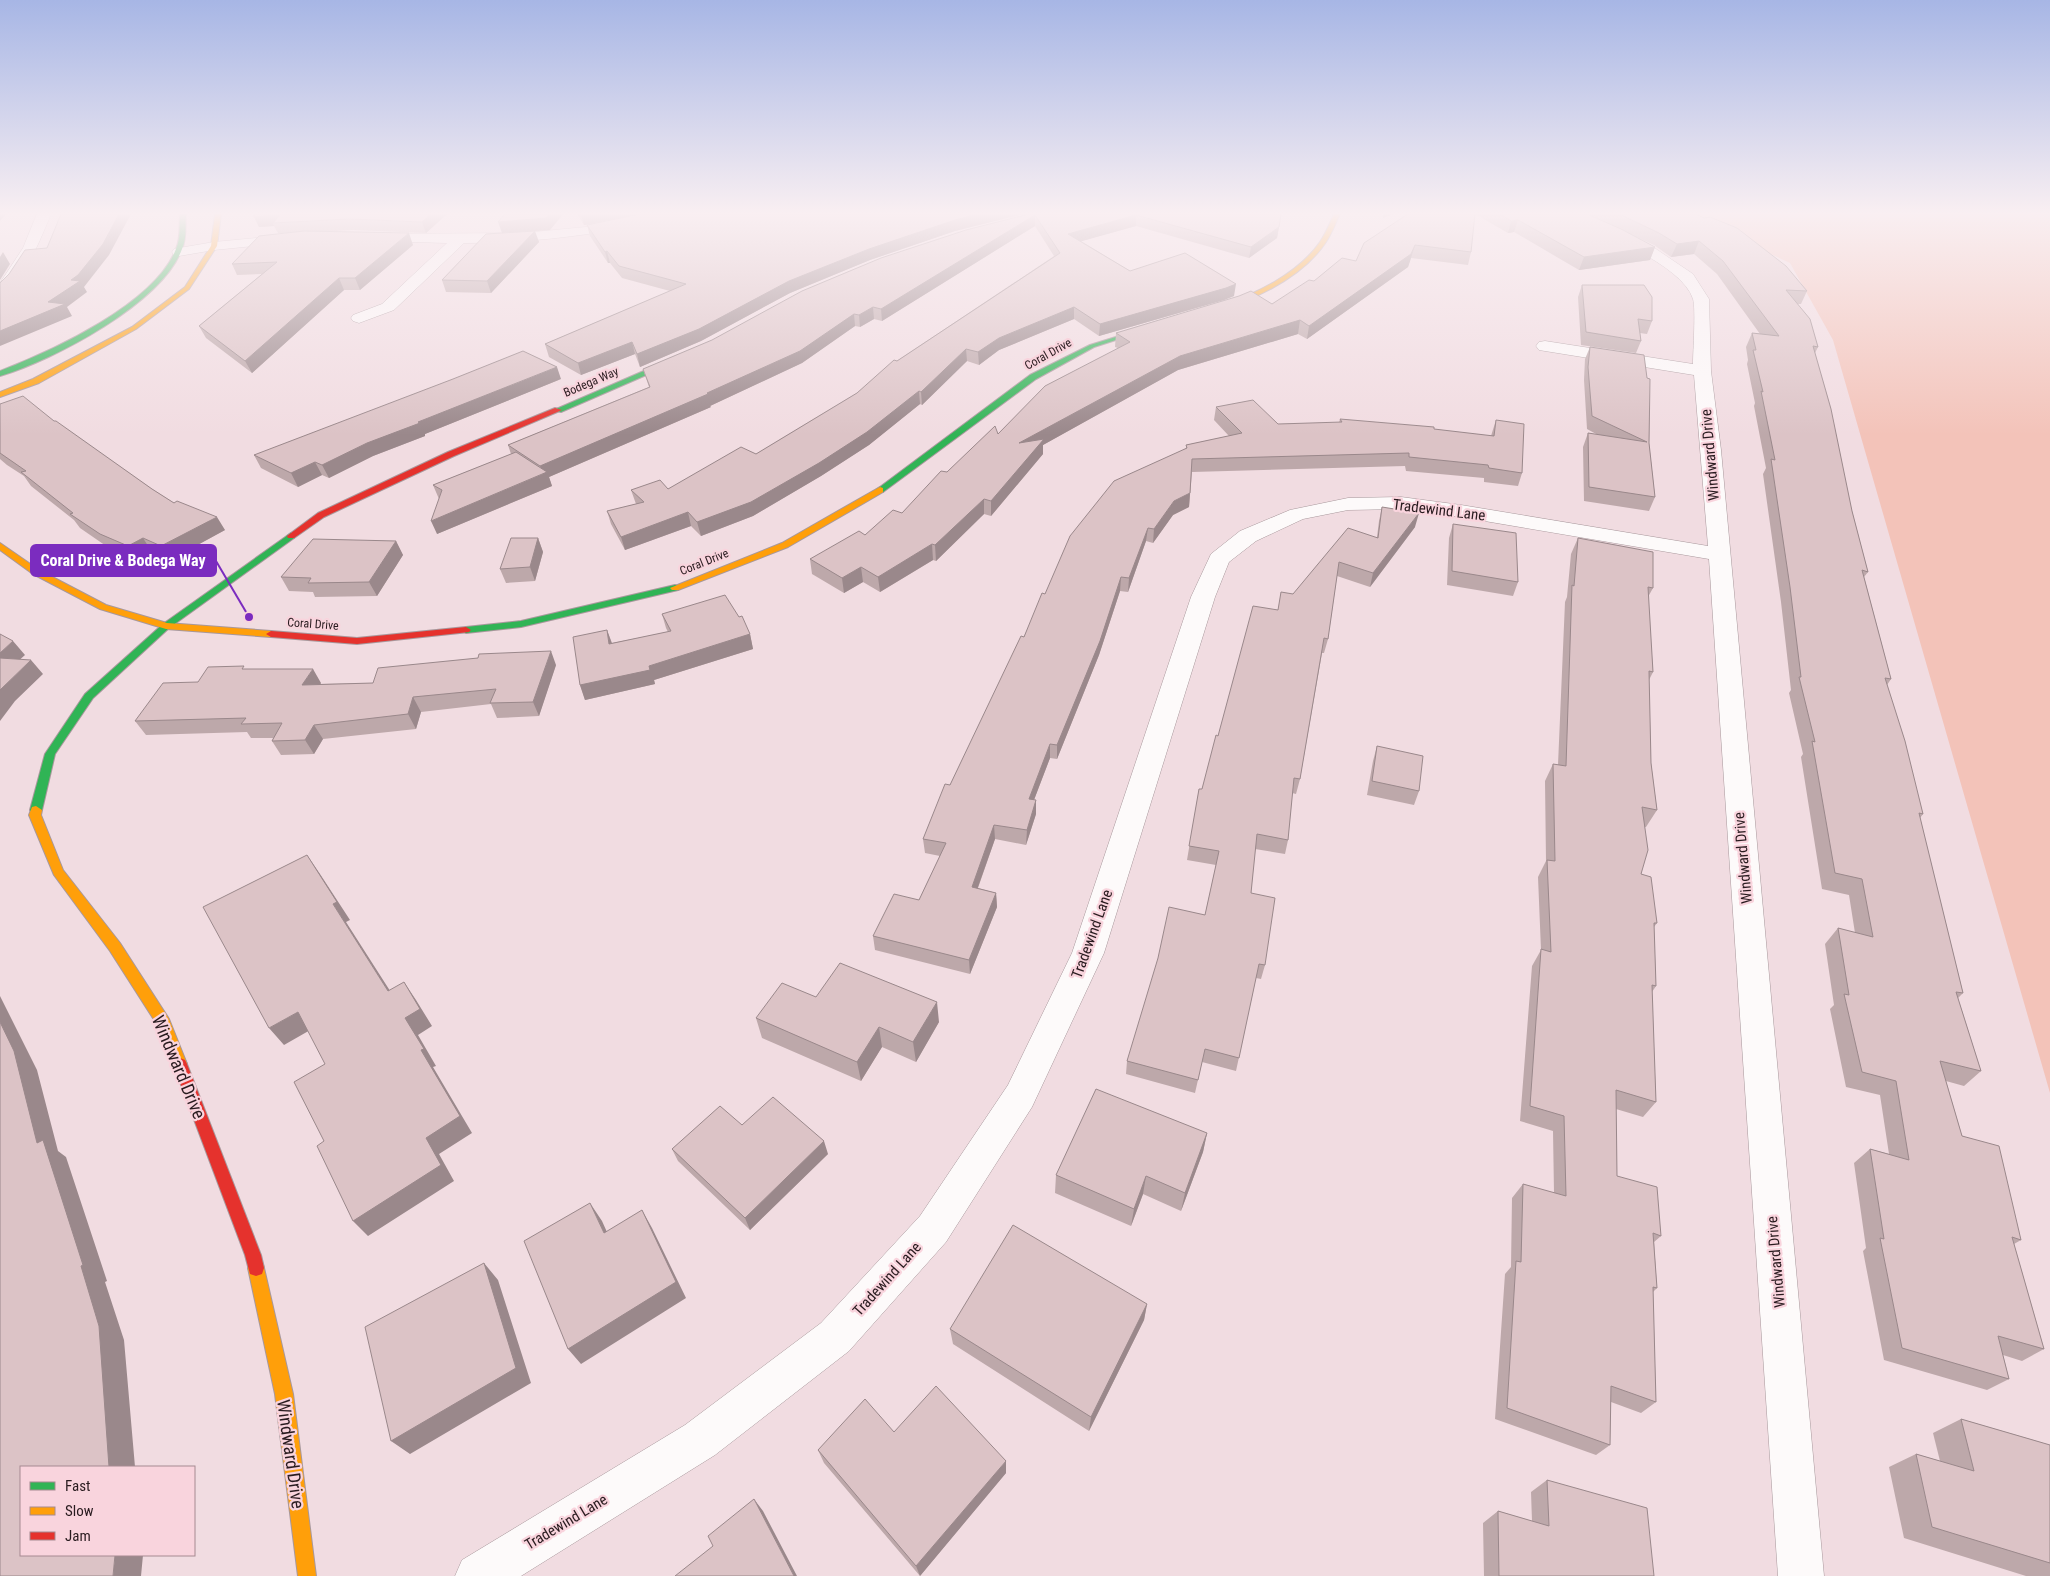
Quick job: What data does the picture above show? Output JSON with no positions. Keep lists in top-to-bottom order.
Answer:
{
  "streets": {
    "street": [
      "Coral Drive",
      "Bodega Way",
      "Windward Drive",
      "Tradewind Lane"
    ]
  },
  "crossings": [
    ["Coral Drive", "Bodega Way"],
    ["Coral Drive", "Windward Drive"],
    ["Bodega Way", "Windward Drive"],
    ["Windward Drive", "Tradewind Lane"]
  ],
  "places": ["Coral Drive & Bodega Way"],
  "legend": ["Fast", "Slow", "Jam"]
}
